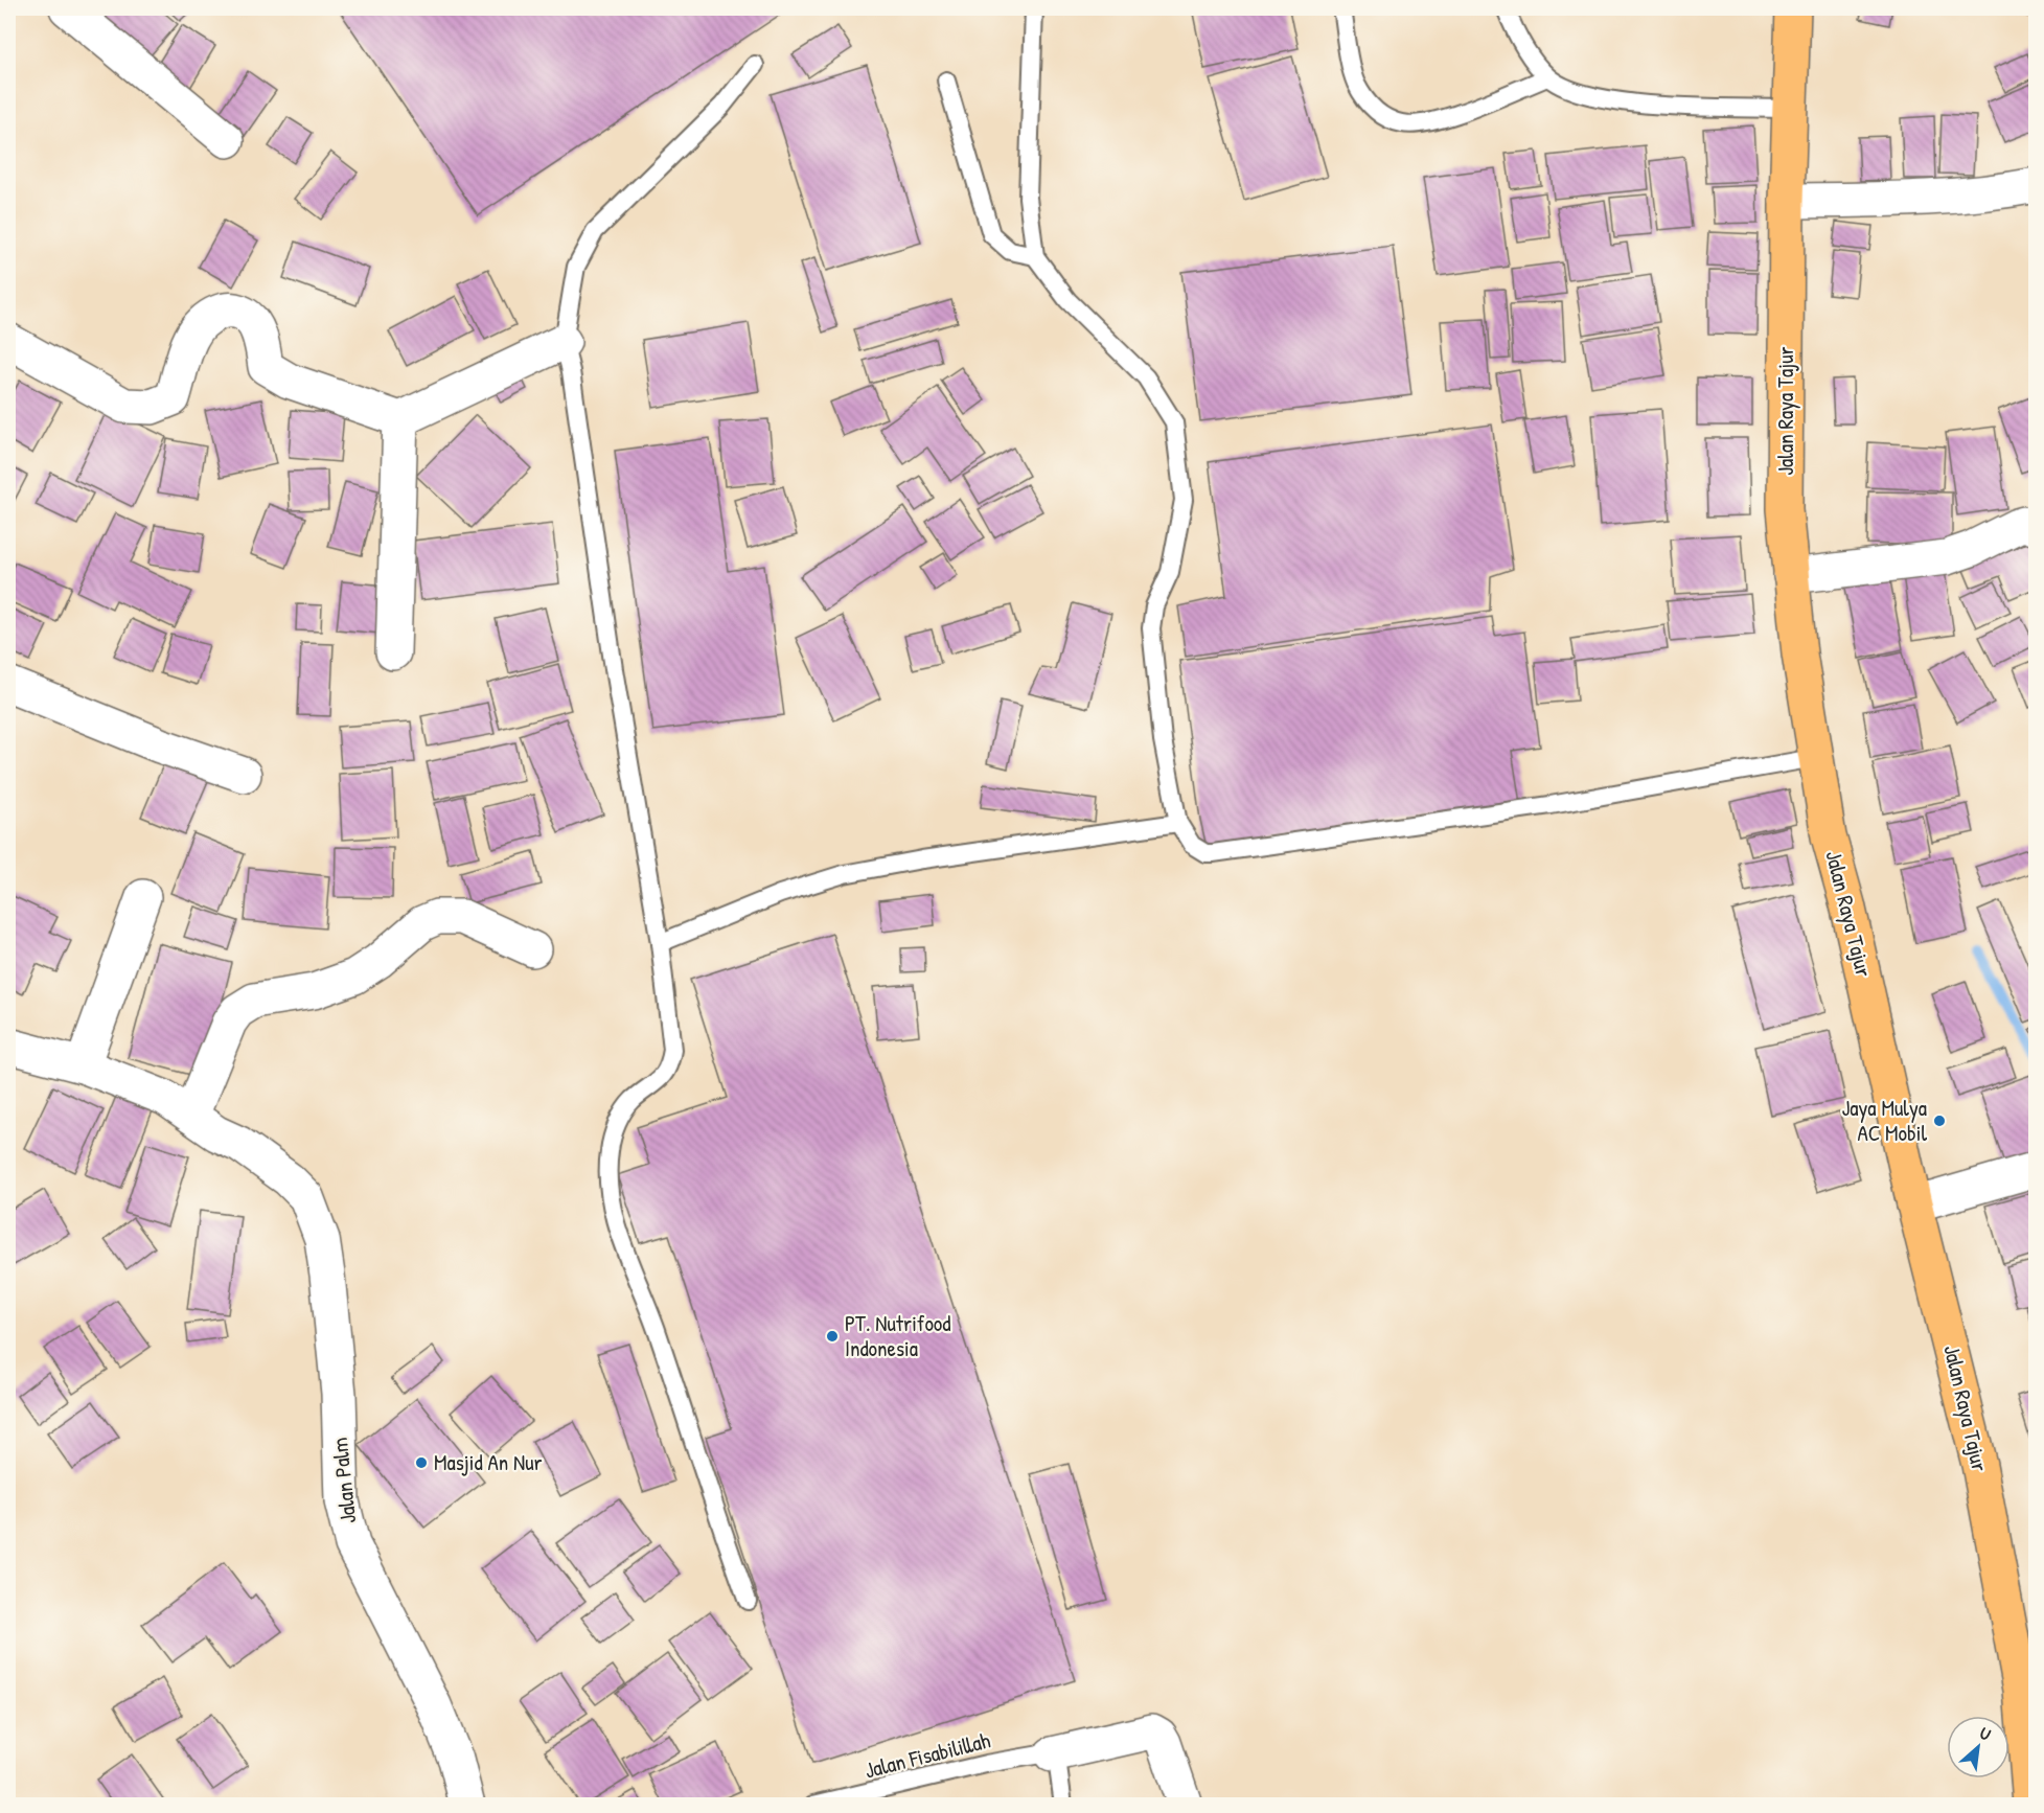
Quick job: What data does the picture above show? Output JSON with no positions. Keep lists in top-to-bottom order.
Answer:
{
  "streets": {
    "highway": ["Jalan Raya Tajur"],
    "street": ["Jalan Palm"],
    "lane": ["Jalan Fisabilillah"]
  },
  "places": ["Jaya Mulya AC Mobil", "PT. Nutrifood Indonesia", "Masjid An Nur"],
  "north": "top right"
}
